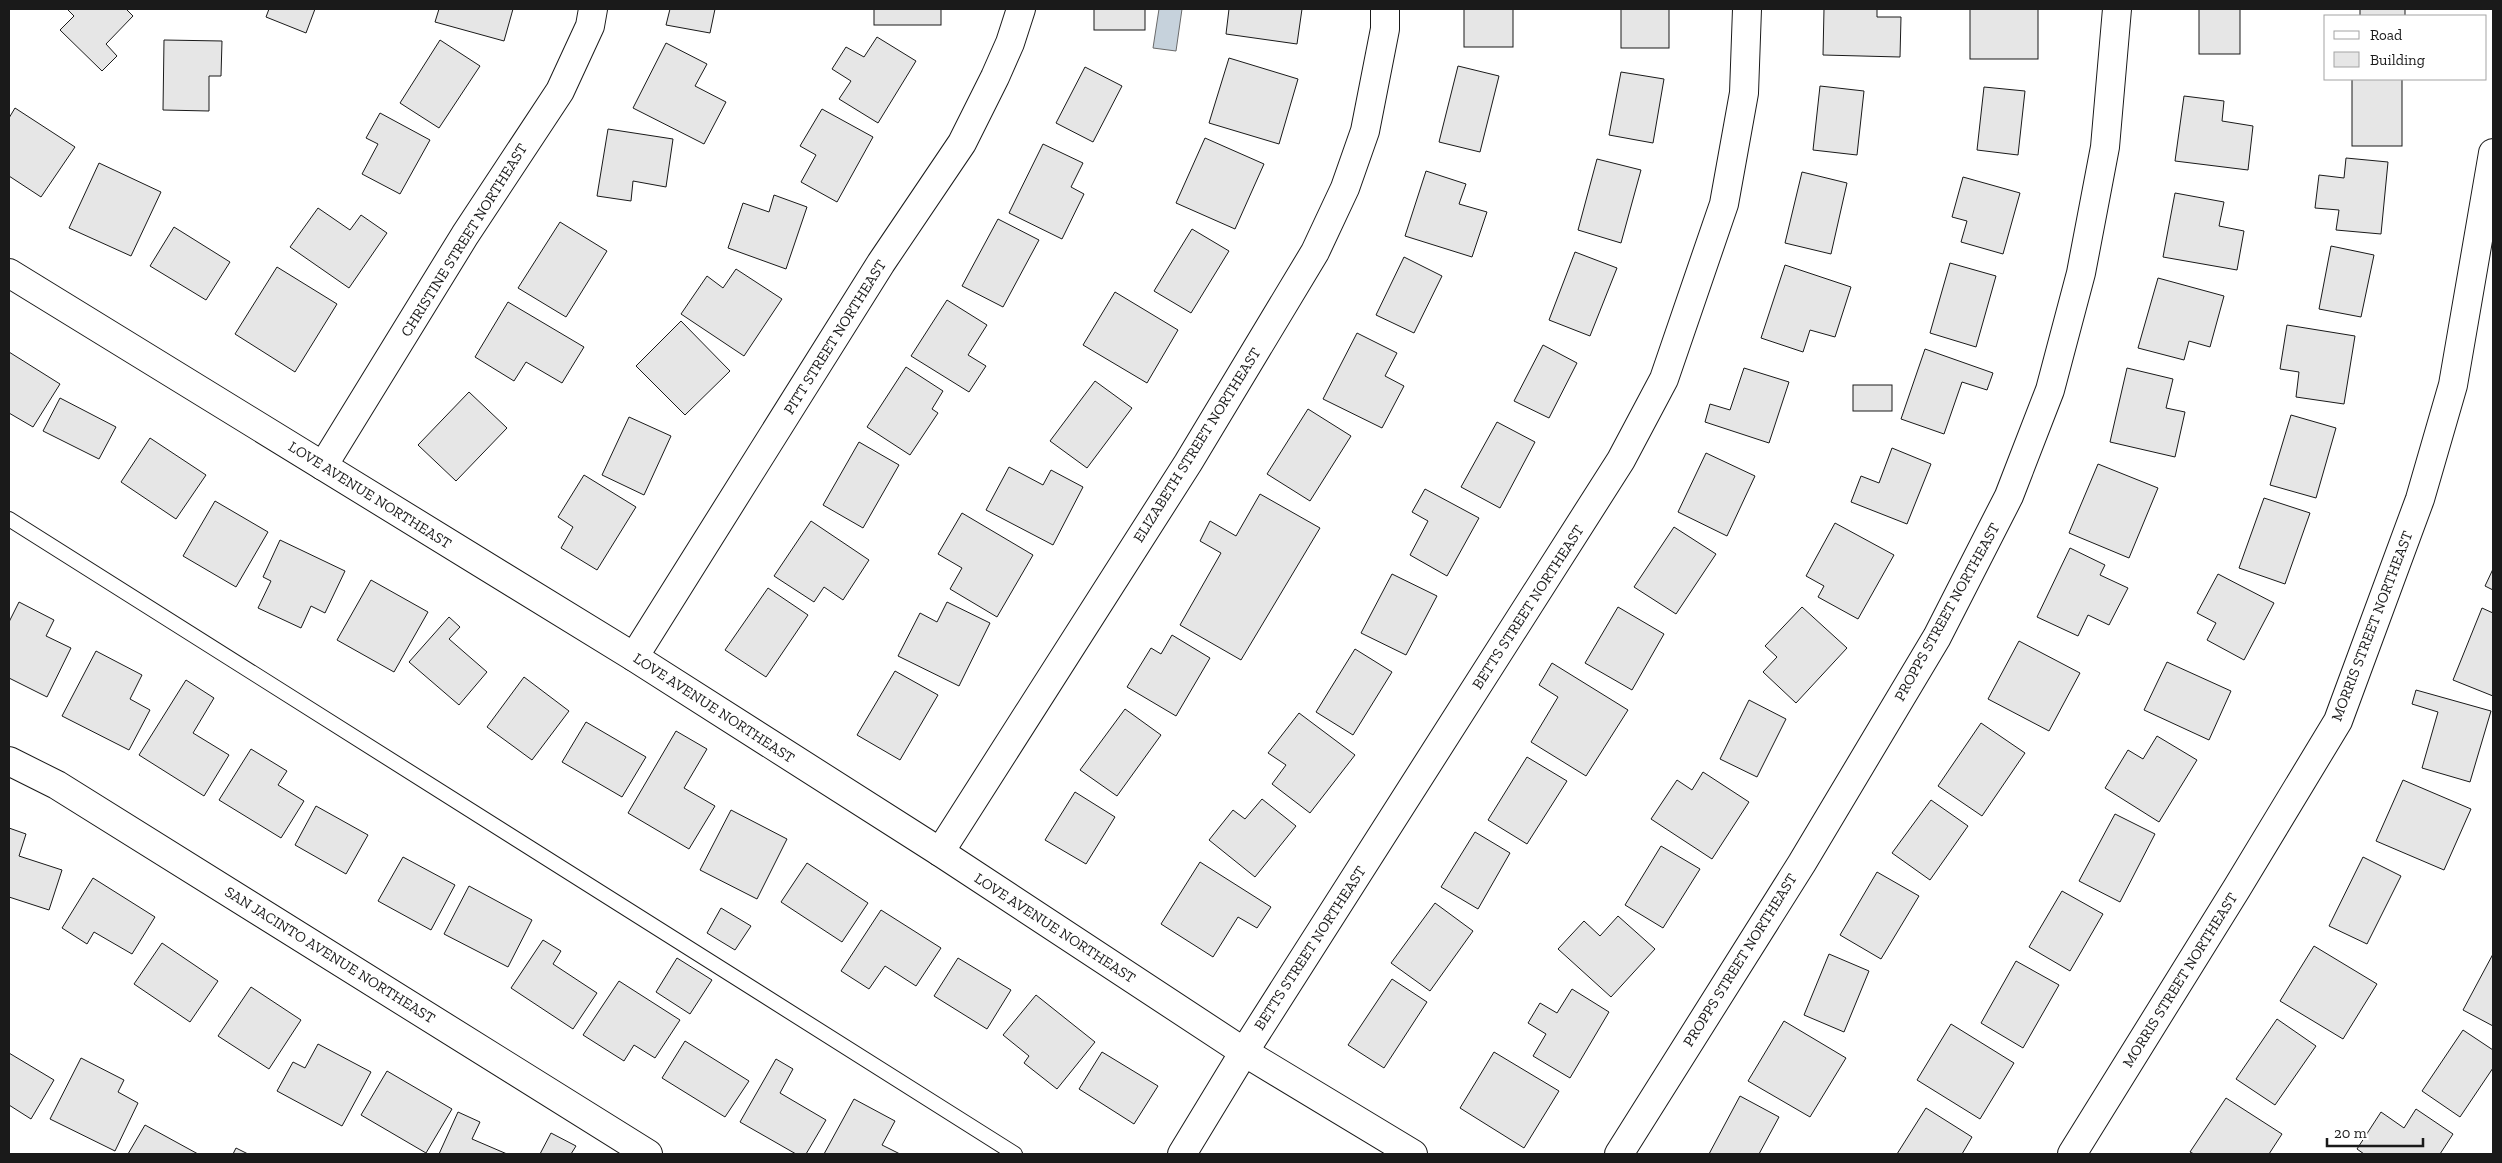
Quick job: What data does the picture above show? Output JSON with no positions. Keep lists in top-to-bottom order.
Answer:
{
  "streets": {
    "street": [
      "CHRISTINE STREET NORTHEAST",
      "PITT STREET NORTHEAST",
      "ELIZABETH STREET NORTHEAST",
      "LOVE AVENUE NORTHEAST",
      "BETTS STREET NORTHEAST",
      "PROPPS STREET NORTHEAST",
      "MORRIS STREET NORTHEAST",
      "SAN JACINTO AVENUE NORTHEAST"
    ]
  },
  "crossings": [
    ["CHRISTINE STREET NORTHEAST", "LOVE AVENUE NORTHEAST"],
    ["PITT STREET NORTHEAST", "LOVE AVENUE NORTHEAST"],
    ["ELIZABETH STREET NORTHEAST", "LOVE AVENUE NORTHEAST"],
    ["LOVE AVENUE NORTHEAST", "BETTS STREET NORTHEAST"]
  ],
  "legend": ["Road", "Building"],
  "scale_bar": "20 m"
}
